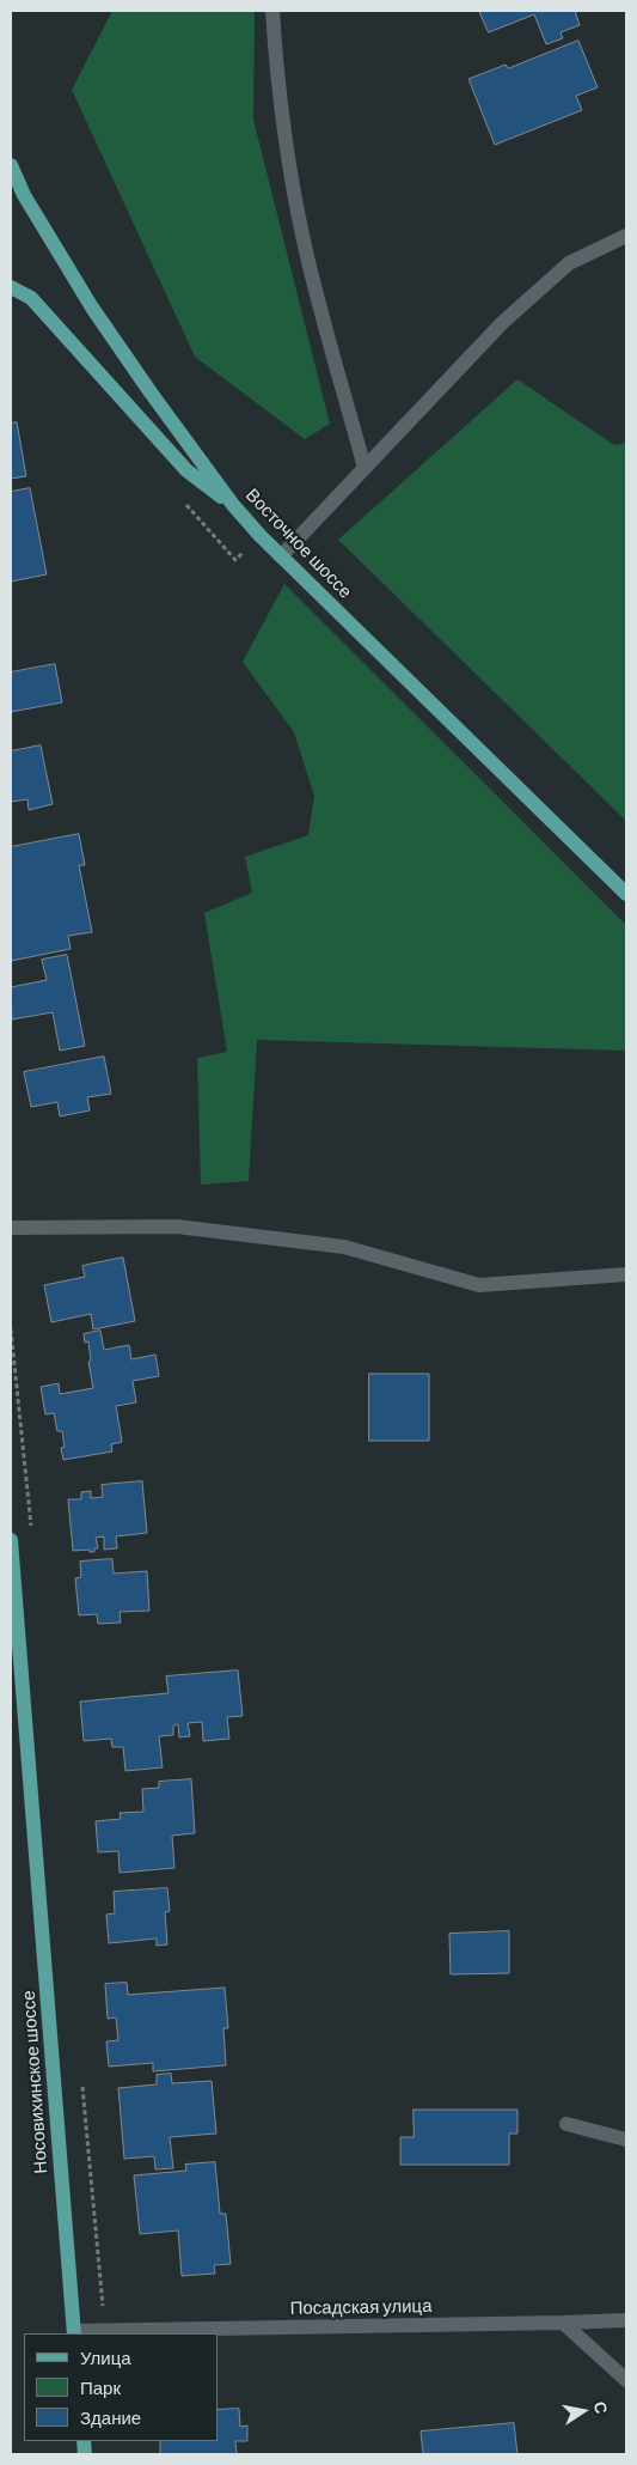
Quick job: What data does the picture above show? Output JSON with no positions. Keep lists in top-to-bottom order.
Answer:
{
  "streets": {
    "main road": ["Восточное шоссе", "Носовихинское шоссе"],
    "street": ["Посадская улица"]
  },
  "crossings": [
    ["Носовихинское шоссе", "Посадская улица"]
  ],
  "legend": ["Улица", "Парк", "Здание"],
  "north": "right"
}
